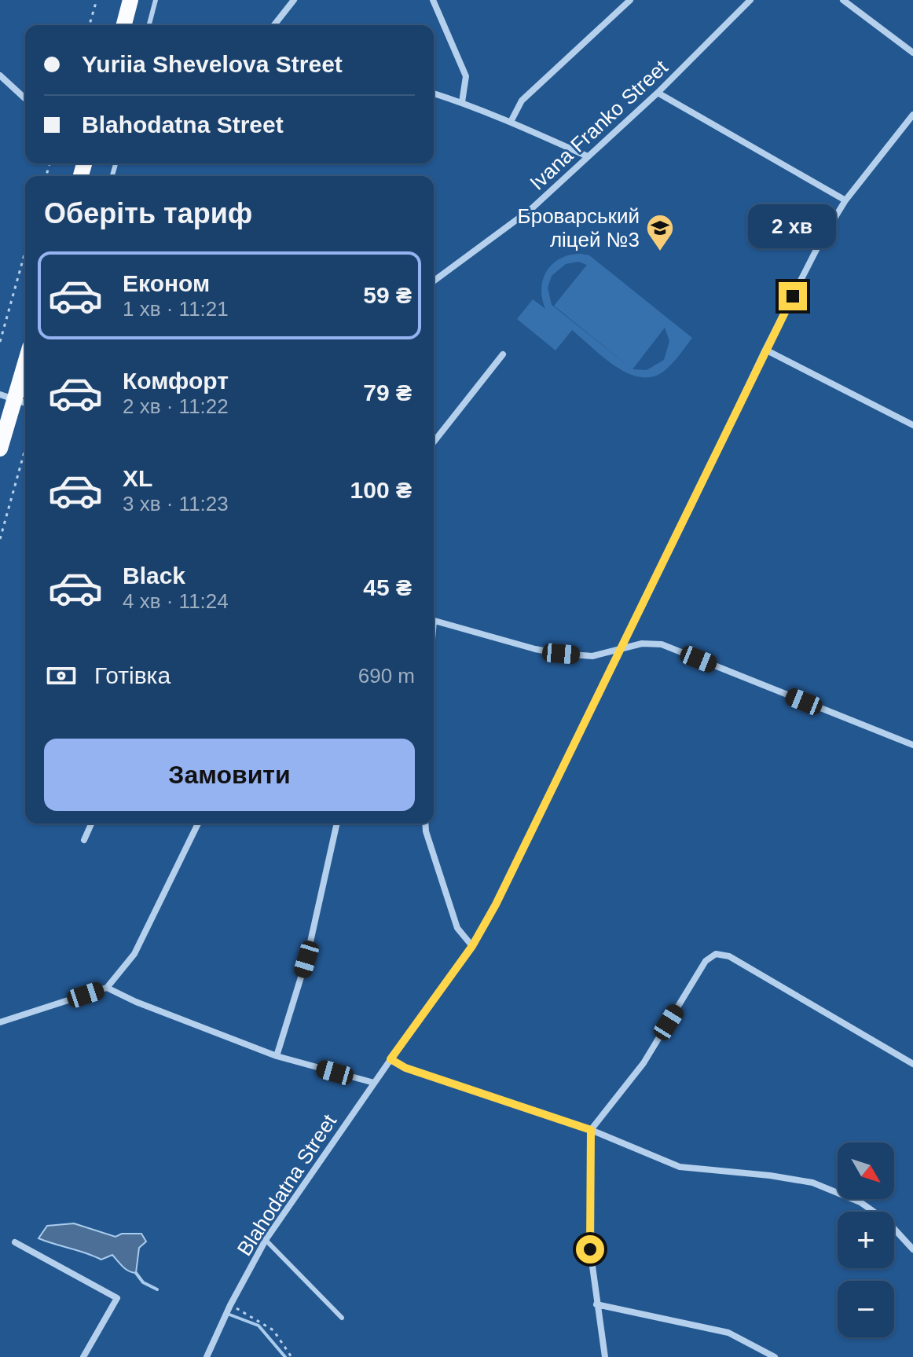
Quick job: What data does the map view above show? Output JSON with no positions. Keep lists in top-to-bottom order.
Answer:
{
  "streets": {
    "street": ["Ivana Franko Street", "Blahodatna Street"]
  },
  "places": {
    "school or university": ["Броварський ліцей №3"]
  },
  "north": "bottom right",
  "page": {
    "banner": ["Yuriia Shevelova Street", "Blahodatna Street"],
    "heading": "Оберіть тариф",
    "bubble": "2 хв",
    "list": [
      {
        "name": "Економ",
        "note": "1 хв · 11:21",
        "value": "59 ₴"
      },
      {
        "name": "Комфорт",
        "note": "2 хв · 11:22",
        "value": "79 ₴"
      },
      {
        "name": "XL",
        "note": "3 хв · 11:23",
        "value": "100 ₴"
      },
      {
        "name": "Black",
        "note": "4 хв · 11:24",
        "value": "45 ₴"
      }
    ],
    "pay": ["Готівка", "690 m"],
    "buttons": "Замовити",
    "map_buttons": ["+", "−"]
  }
}
